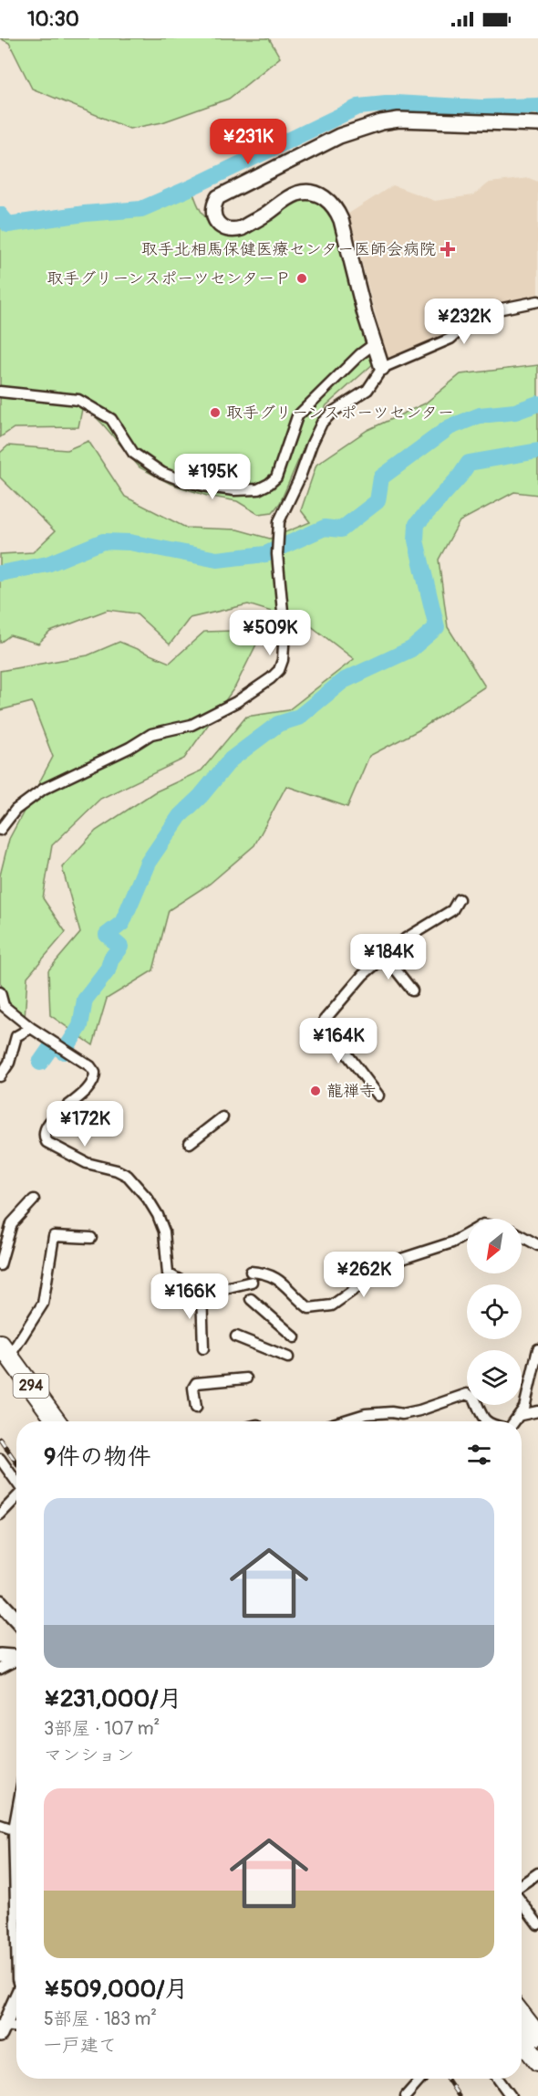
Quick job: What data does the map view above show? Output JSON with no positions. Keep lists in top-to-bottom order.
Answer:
{
  "streets": {
    "highway": ["294"]
  },
  "places": {
    "health": ["取手北相馬保健医療センター医師会病院"],
    "other": ["取手グリーンスポーツセンターＰ", "取手グリーンスポーツセンター", "龍禅寺"]
  },
  "north": "bottom left",
  "page": {
    "status": "10:30",
    "price": [
      "¥231K",
      "¥232K",
      "¥195K",
      "¥509K",
      "¥184K",
      "¥164K",
      "¥172K",
      "¥262K",
      "¥166K"
    ],
    "heading": "9件の物件",
    "list": [
      {
        "name": "¥231,000/月",
        "note": "3部屋 · 107 m² · マンション"
      },
      {
        "name": "¥509,000/月",
        "note": "5部屋 · 183 m² · 一戸建て"
      }
    ]
  }
}
